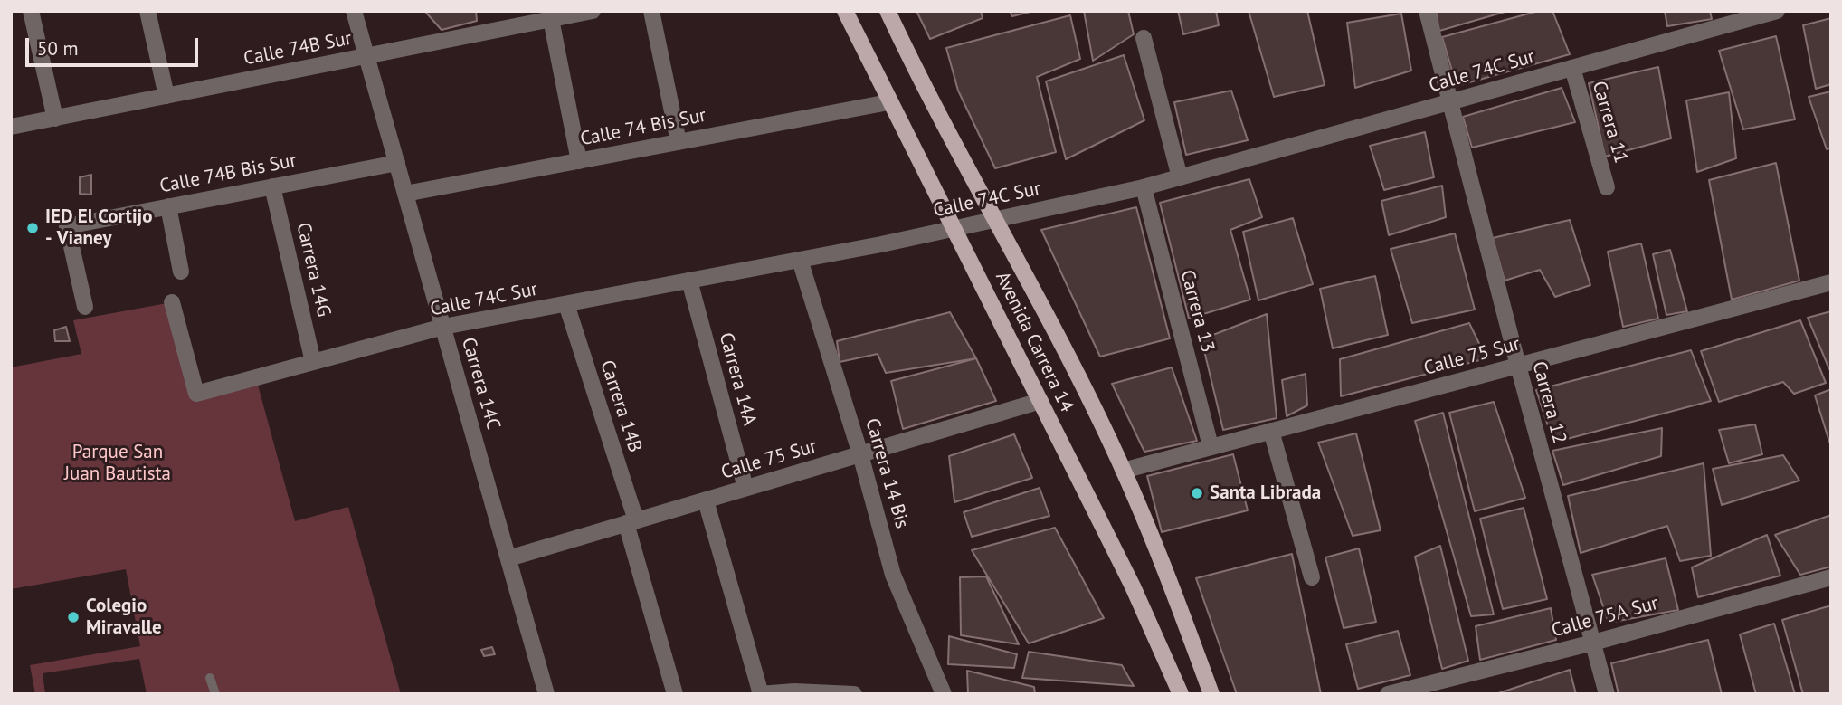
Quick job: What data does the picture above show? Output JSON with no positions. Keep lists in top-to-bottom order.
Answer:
{
  "streets": {
    "main road": ["Avenida Carrera 14"],
    "street": [
      "Calle 74B Sur",
      "Calle 74C Sur",
      "Carrera 11",
      "Calle 74 Bis Sur",
      "Calle 74B Bis Sur",
      "Carrera 14G",
      "Carrera 13",
      "Calle 75 Sur",
      "Carrera 14A",
      "Carrera 14C",
      "Carrera 12",
      "Carrera 14B",
      "Carrera 14 Bis",
      "Calle 75A Sur"
    ]
  },
  "crossings": [
    ["Calle 74B Sur", "Carrera 14C"],
    ["Calle 74C Sur", "Carrera 11"],
    ["Calle 74C Sur", "Carrera 14G"],
    ["Calle 74C Sur", "Carrera 13"],
    ["Calle 74C Sur", "Avenida Carrera 14"],
    ["Calle 74C Sur", "Carrera 14A"],
    ["Calle 74C Sur", "Carrera 14C"],
    ["Calle 74C Sur", "Carrera 12"],
    ["Calle 74C Sur", "Carrera 14B"],
    ["Calle 74C Sur", "Carrera 14 Bis"],
    ["Calle 74 Bis Sur", "Avenida Carrera 14"],
    ["Calle 74 Bis Sur", "Carrera 14C"],
    ["Calle 74B Bis Sur", "Carrera 14G"],
    ["Calle 74B Bis Sur", "Carrera 14C"],
    ["Carrera 13", "Calle 75 Sur"],
    ["Avenida Carrera 14", "Calle 75 Sur"],
    ["Calle 75 Sur", "Carrera 14A"],
    ["Calle 75 Sur", "Carrera 14C"],
    ["Calle 75 Sur", "Carrera 12"],
    ["Calle 75 Sur", "Carrera 14B"],
    ["Calle 75 Sur", "Carrera 14 Bis"],
    ["Carrera 12", "Calle 75A Sur"]
  ],
  "parks": ["Parque San Juan Bautista"],
  "places": ["IED El Cortijo - Vianey", "Santa Librada", "Colegio Miravalle"],
  "scale_bar": "50 m"
}
